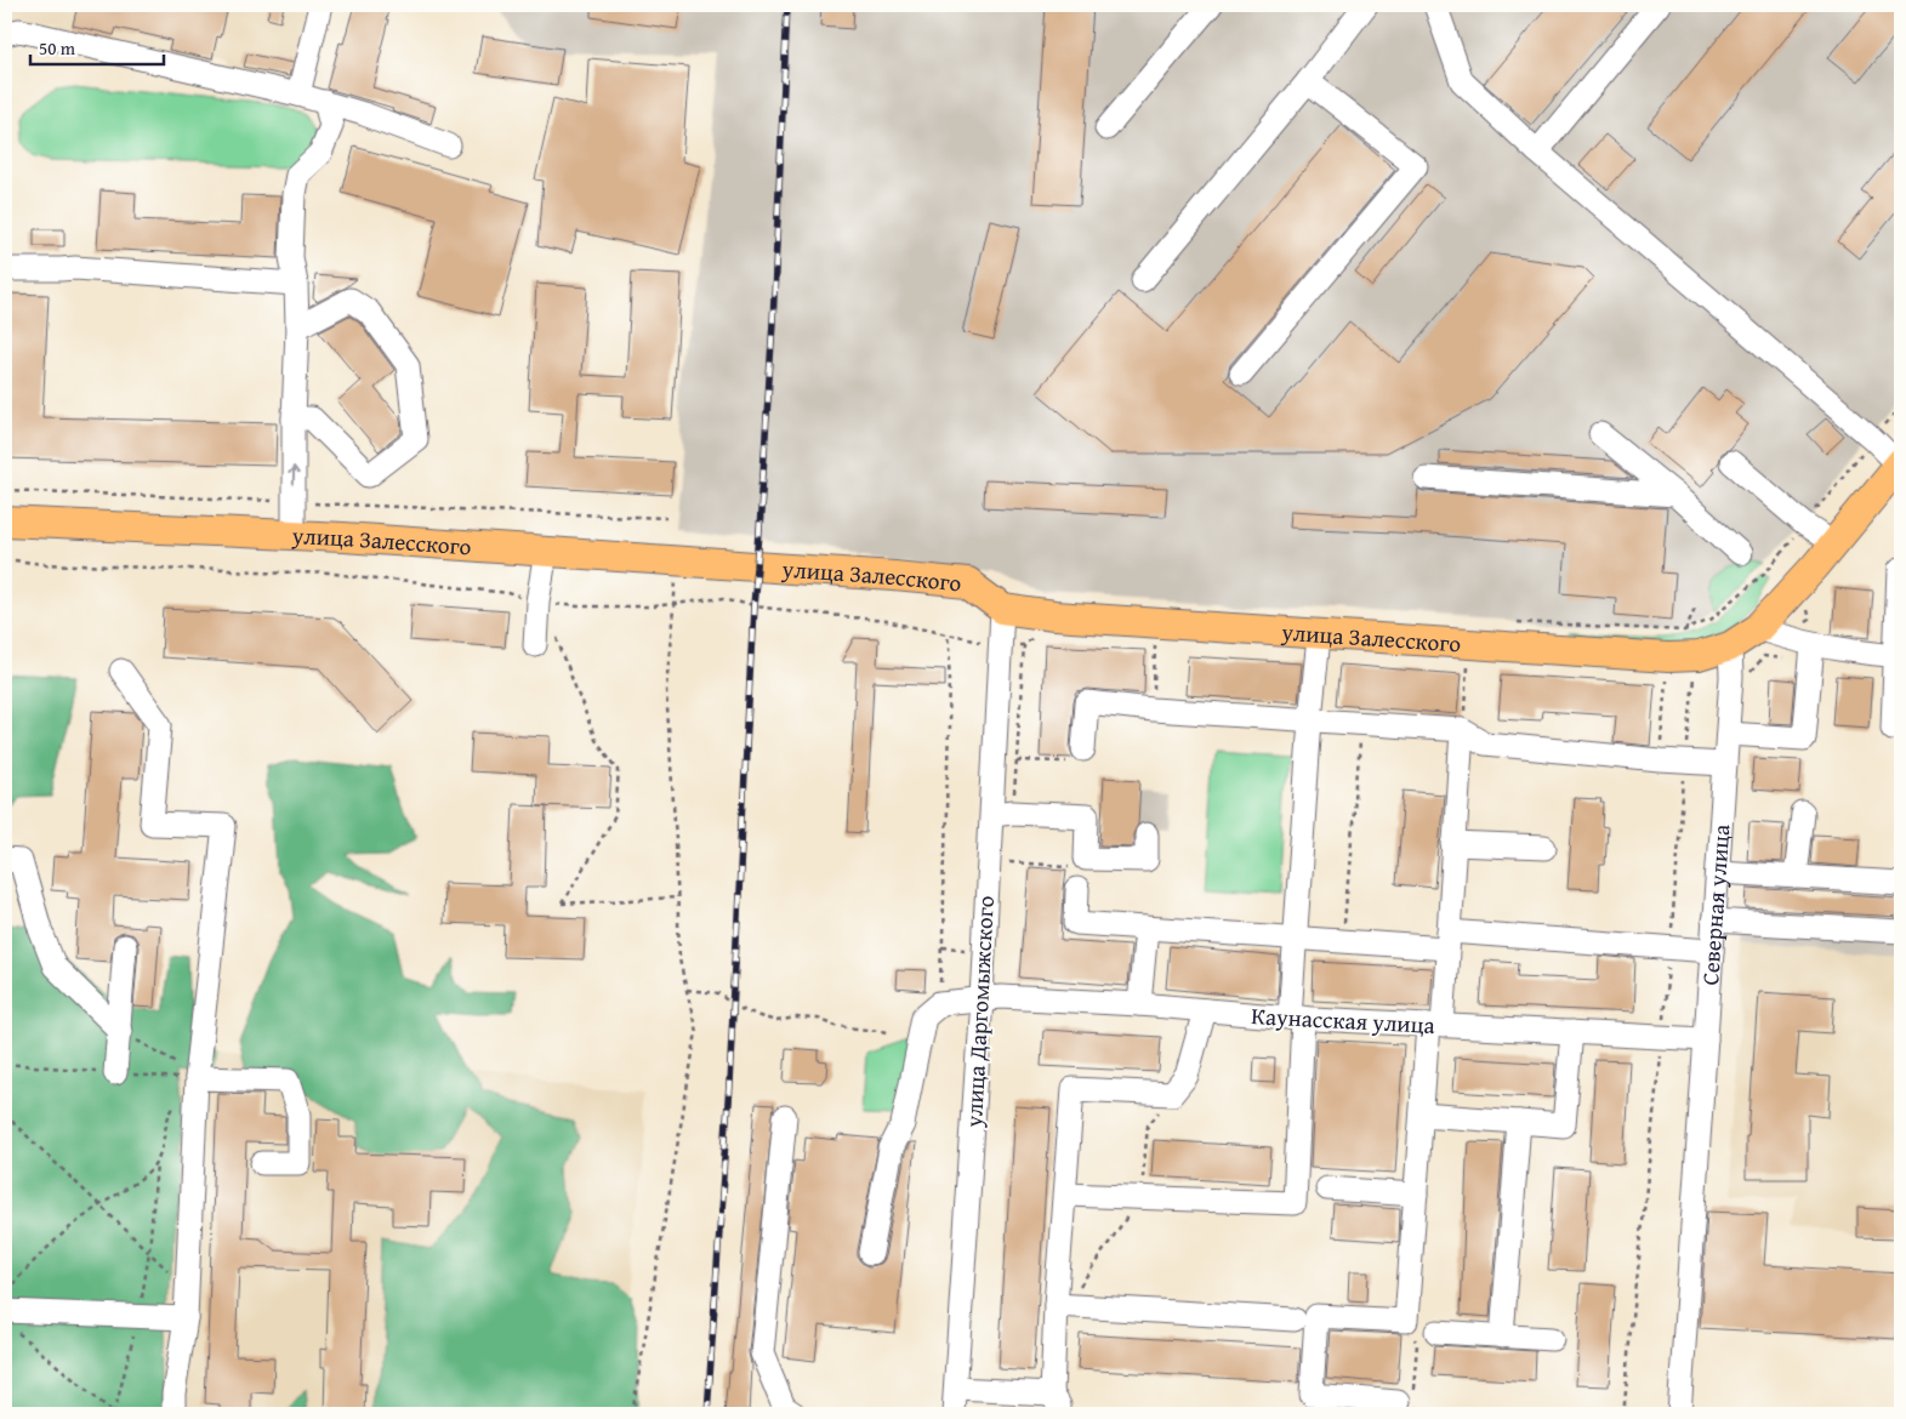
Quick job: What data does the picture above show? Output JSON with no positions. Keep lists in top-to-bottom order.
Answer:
{
  "streets": {
    "main road": ["улица Залесского"],
    "street": ["Северная улица", "улица Даргомыжского", "Каунасская улица"]
  },
  "crossings": [
    ["улица Залесского", "Северная улица"],
    ["улица Залесского", "улица Даргомыжского"],
    ["Северная улица", "Каунасская улица"],
    ["улица Даргомыжского", "Каунасская улица"]
  ],
  "scale_bar": "50 m"
}
